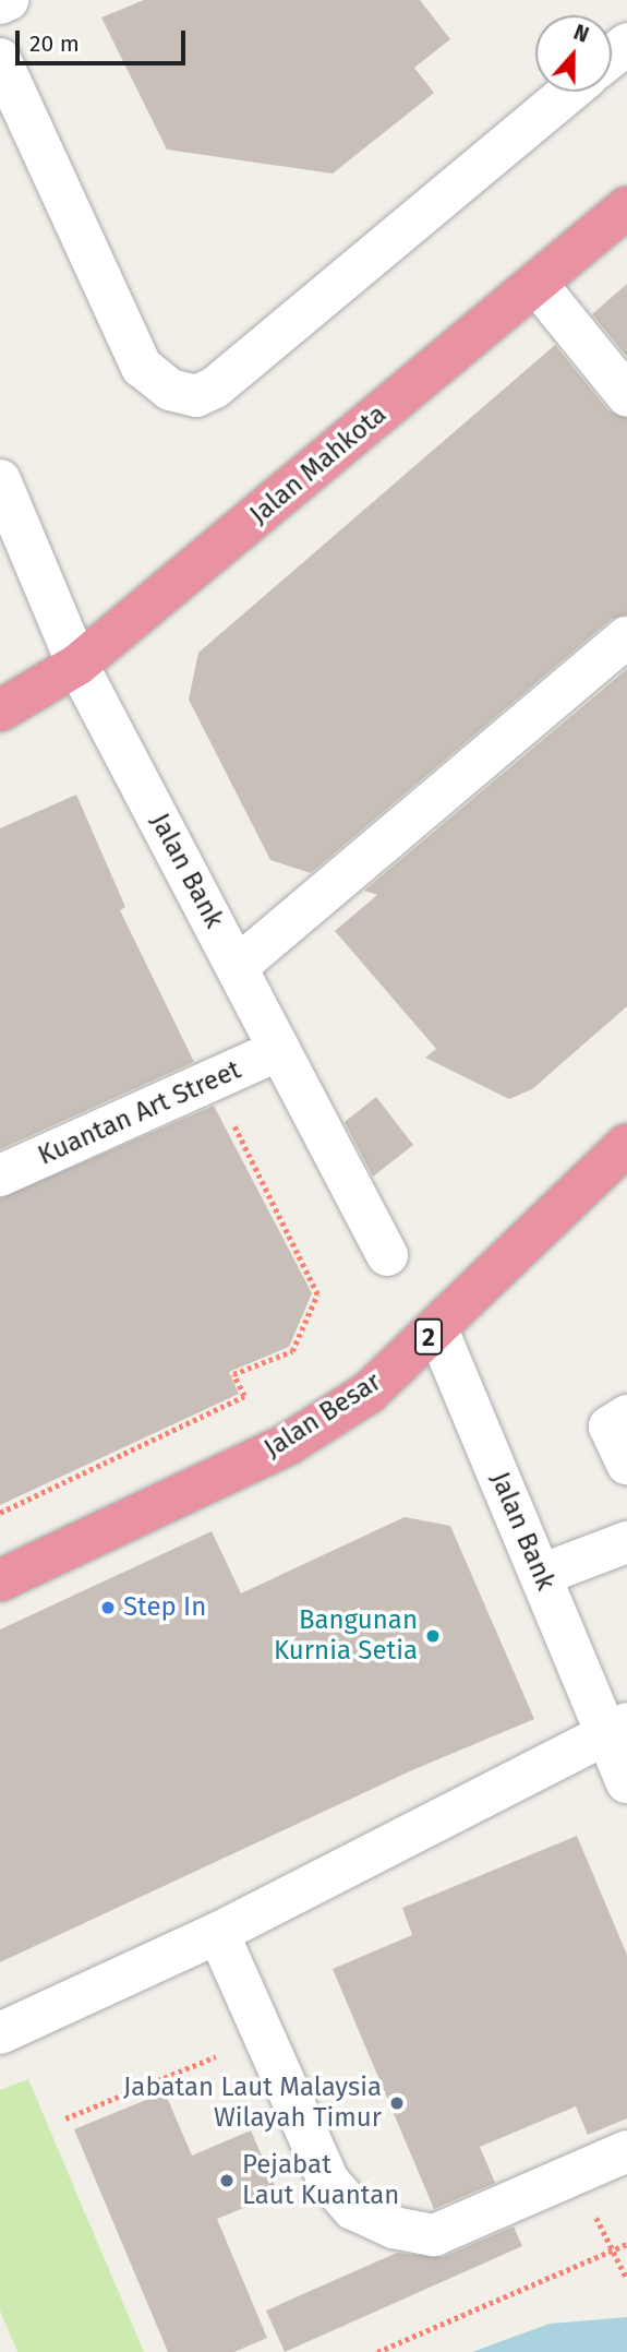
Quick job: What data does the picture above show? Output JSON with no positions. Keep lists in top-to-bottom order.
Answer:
{
  "streets": {
    "highway": ["Jalan Mahkota", "2", "Jalan Besar"],
    "street": ["Jalan Bank", "Kuantan Art Street"]
  },
  "crossings": [
    ["Jalan Mahkota", "Jalan Bank"],
    ["Jalan Bank", "Kuantan Art Street"],
    ["Jalan Bank", "Jalan Besar"]
  ],
  "places": [
    "Step In",
    "Bangunan Kurnia Setia",
    "Jabatan Laut Malaysia Wilayah Timur",
    "Pejabat Laut Kuantan"
  ],
  "scale_bar": "20 m",
  "north": "top"
}
